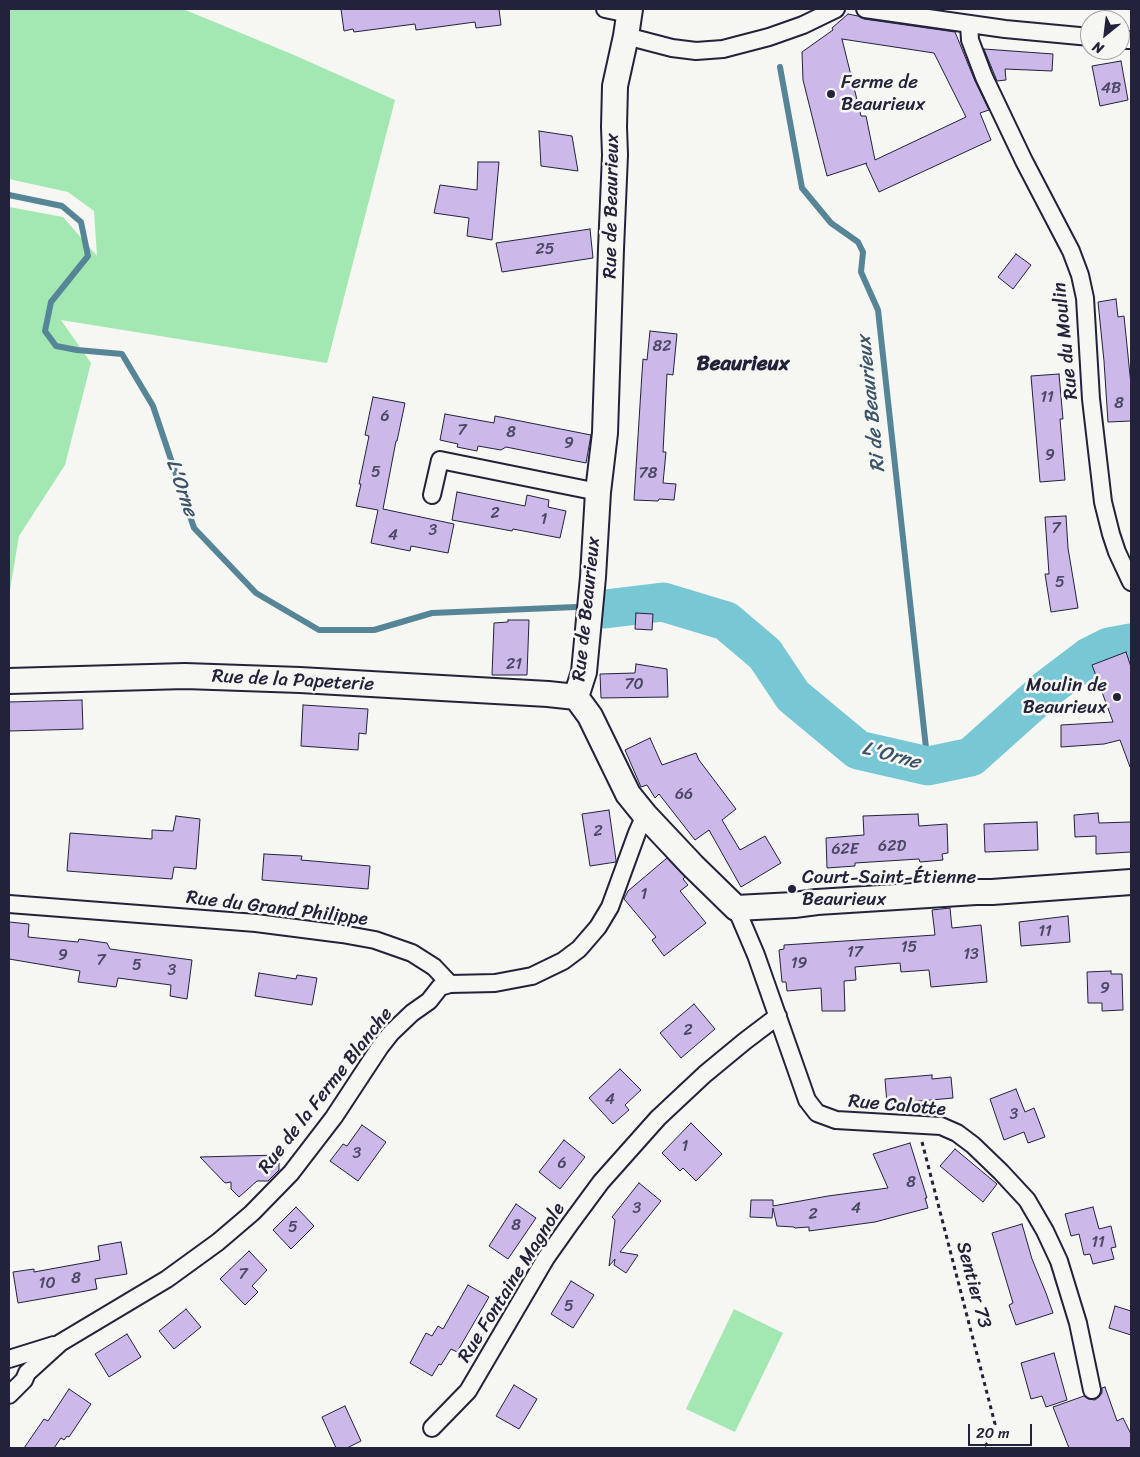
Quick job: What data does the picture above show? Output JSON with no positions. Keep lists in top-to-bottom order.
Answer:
{
  "streets": {
    "street": [
      "Rue de Beaurieux",
      "Rue du Moulin",
      "Rue de la Papeterie",
      "Rue du Grand Philippe",
      "Rue de la Ferme Blanche",
      "Rue Calotte",
      "Rue Fontaine Magnole"
    ],
    "path": ["Sentier 73"]
  },
  "crossings": [
    ["Rue de Beaurieux", "Rue de la Papeterie"],
    ["Rue de Beaurieux", "Rue Calotte"],
    ["Rue du Grand Philippe", "Rue de la Ferme Blanche"],
    ["Rue Calotte", "Rue Fontaine Magnole"],
    ["Rue Calotte", "Sentier 73"]
  ],
  "districts": ["Beaurieux"],
  "water": ["Ri de Beaurieux", "L'Orne"],
  "places": ["Ferme de Beaurieux", "Moulin de Beaurieux", "Court-Saint-Étienne Beaurieux"],
  "house_numbers": [
    "4B",
    "25",
    "82",
    "11",
    "8",
    "6",
    "7",
    "8",
    "9",
    "9",
    "5",
    "78",
    "2",
    "1",
    "7",
    "3",
    "4",
    "5",
    "21",
    "70",
    "66",
    "2",
    "62D",
    "62E",
    "1",
    "11",
    "15",
    "17",
    "13",
    "9",
    "7",
    "19",
    "5",
    "3",
    "9",
    "2",
    "4",
    "3",
    "1",
    "3",
    "6",
    "8",
    "3",
    "4",
    "2",
    "8",
    "5",
    "11",
    "7",
    "8",
    "10",
    "5"
  ],
  "scale_bar": "20 m",
  "north": "bottom left"
}
